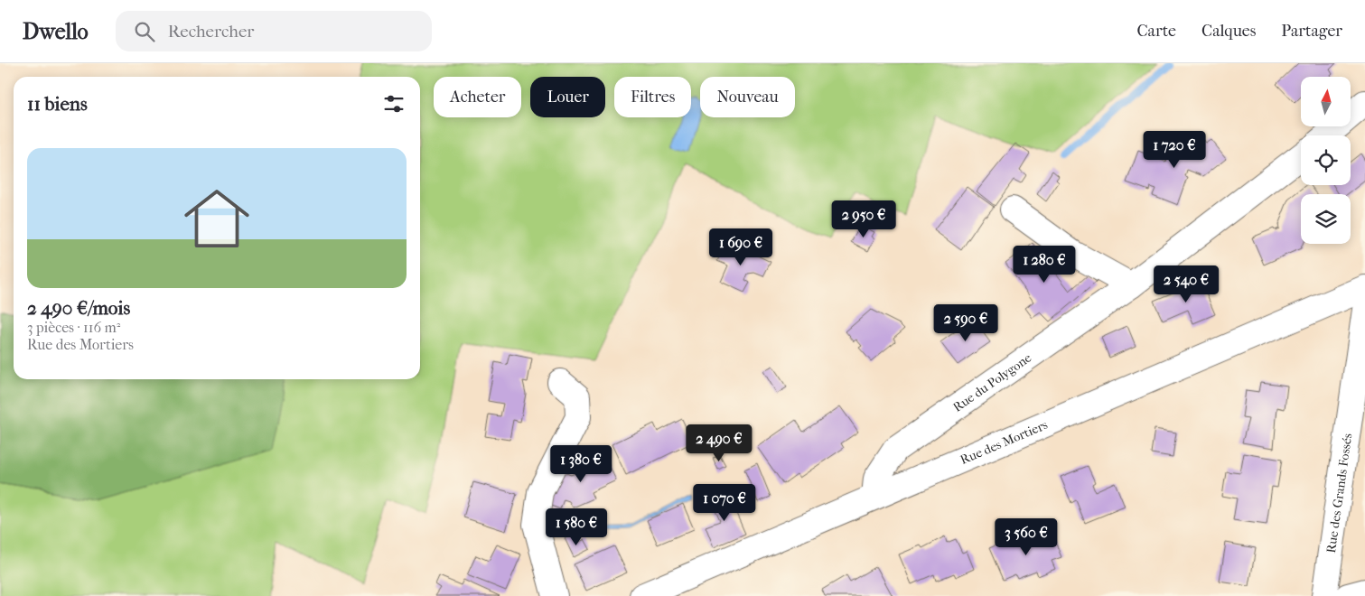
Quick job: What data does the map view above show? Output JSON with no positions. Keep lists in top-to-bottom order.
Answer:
{
  "streets": {
    "street": ["Rue du Polygone", "Rue des Mortiers", "Rue des Grands Fossés"]
  },
  "crossings": [
    ["Rue du Polygone", "Rue des Mortiers"],
    ["Rue des Mortiers", "Rue des Grands Fossés"]
  ],
  "north": "top",
  "page": {
    "header": "Dwello",
    "search": "Rechercher",
    "nav": ["Carte", "Calques", "Partager"],
    "chip": [
      "Acheter",
      "Louer",
      "Filtres",
      "Nouveau"
    ],
    "heading": "11 biens",
    "price": [
      "1 720 €",
      "2 950 €",
      "1 690 €",
      "1 280 €",
      "2 540 €",
      "2 590 €",
      "2 490 €",
      "1 380 €",
      "1 070 €",
      "1 580 €",
      "3 560 €"
    ],
    "list": [
      {
        "name": "2 490 €/mois",
        "note": "3 pièces · 116 m² · Rue des Mortiers"
      }
    ]
  }
}
